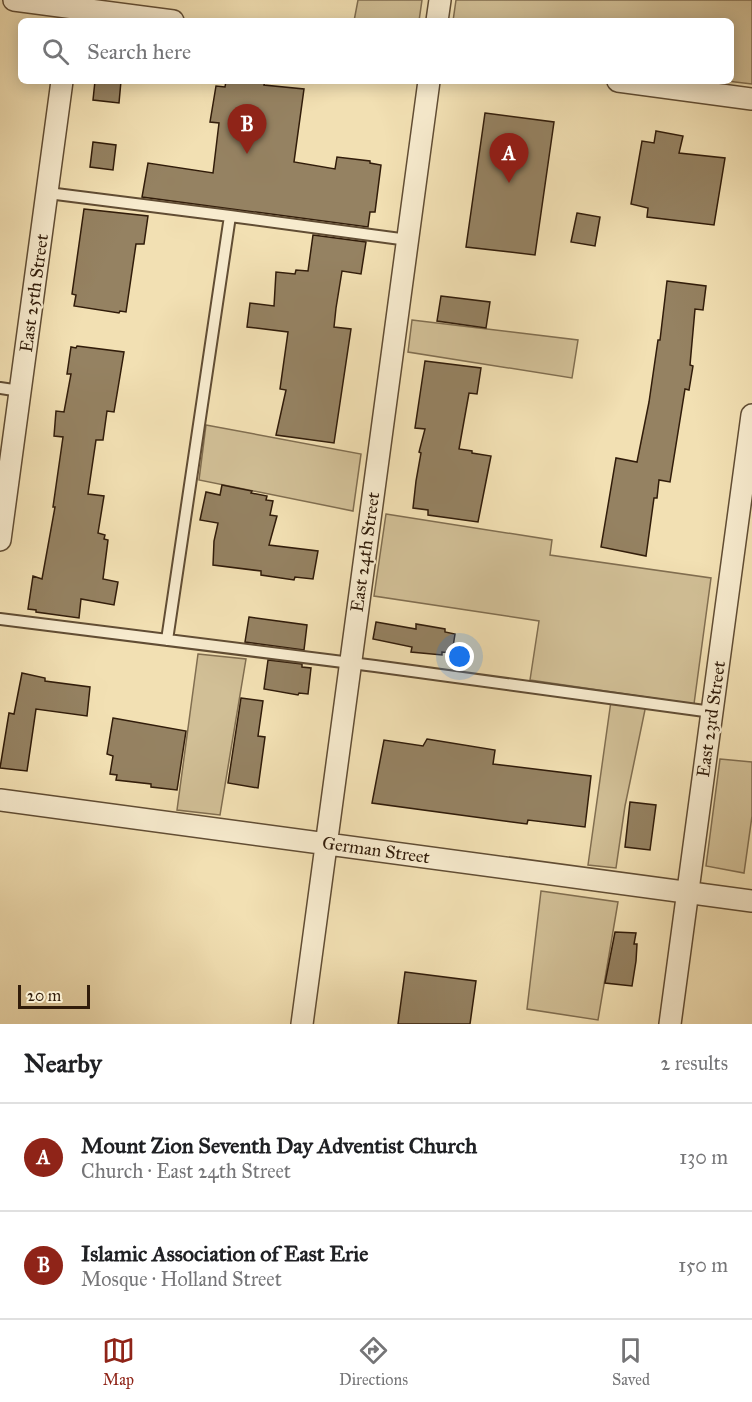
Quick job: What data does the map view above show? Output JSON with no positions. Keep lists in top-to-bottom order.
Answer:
{
  "streets": {
    "street": [
      "East 25th Street",
      "East 24th Street",
      "East 23rd Street",
      "German Street"
    ]
  },
  "crossings": [
    ["East 24th Street", "German Street"],
    ["East 23rd Street", "German Street"]
  ],
  "scale_bar": "20 m",
  "page": {
    "search": "Search here",
    "pins": ["B", "A"],
    "scale": "20 m",
    "heading": ["Nearby", "2 results"],
    "list": [
      {
        "mark": "A",
        "name": "Mount Zion Seventh Day Adventist Church",
        "note": "Church · East 24th Street",
        "value": "130 m"
      },
      {
        "mark": "B",
        "name": "Islamic Association of East Erie",
        "note": "Mosque · Holland Street",
        "value": "150 m"
      }
    ],
    "nav": ["Map", "Directions", "Saved"]
  }
}
